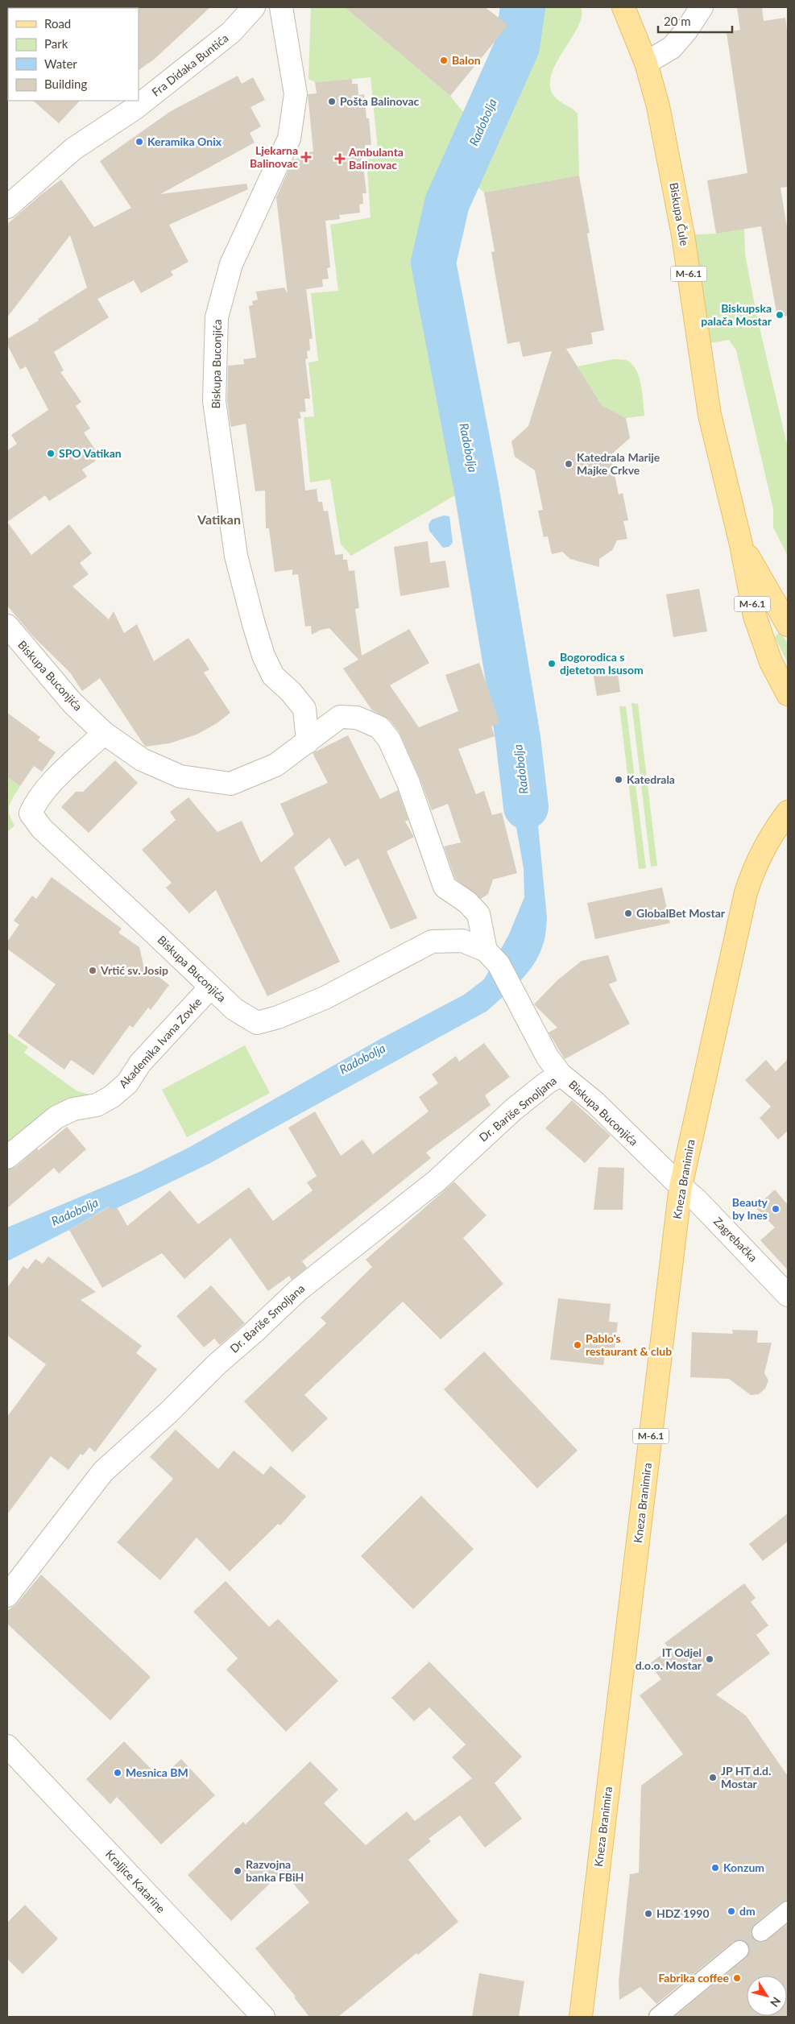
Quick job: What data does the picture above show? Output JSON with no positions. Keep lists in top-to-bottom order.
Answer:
{
  "streets": {
    "main road": ["Biskupa Čule", "M-6.1", "Kneza Branimira"],
    "street": [
      "Fra Didaka Buntića",
      "Biskupa Buconjića",
      "Akademika Ivana Zovke",
      "Dr. Bariše Smoljana",
      "Zagrebačka",
      "Kraljice Katarine"
    ]
  },
  "crossings": [
    ["Biskupa Buconjića", "Akademika Ivana Zovke"],
    ["Biskupa Buconjića", "Dr. Bariše Smoljana"],
    ["Biskupa Buconjića", "Kneza Branimira"],
    ["Biskupa Buconjića", "Zagrebačka"],
    ["Kneza Branimira", "Zagrebačka"]
  ],
  "districts": ["Vatikan"],
  "water": ["Radobolja"],
  "places": {
    "other": [
      "Balon",
      "Pošta Balinovac",
      "Keramika Onix",
      "Biskupska palača Mostar",
      "SPO Vatikan",
      "Katedrala Marije Majke Crkve",
      "Bogorodica s djetetom Isusom",
      "Katedrala",
      "GlobalBet Mostar",
      "Vrtić sv. Josip",
      "Beauty by Ines",
      "Pablo's restaurant & club",
      "IT Odjel d.o.o. Mostar",
      "Mesnica BM",
      "JP HT d.d. Mostar",
      "Konzum",
      "Razvojna banka FBiH",
      "dm",
      "HDZ 1990",
      "Fabrika coffee"
    ],
    "health": ["Ljekarna Balinovac", "Ambulanta Balinovac"]
  },
  "legend": [
    "Road",
    "Park",
    "Water",
    "Building"
  ],
  "scale_bar": "20 m",
  "north": "bottom right"
}
